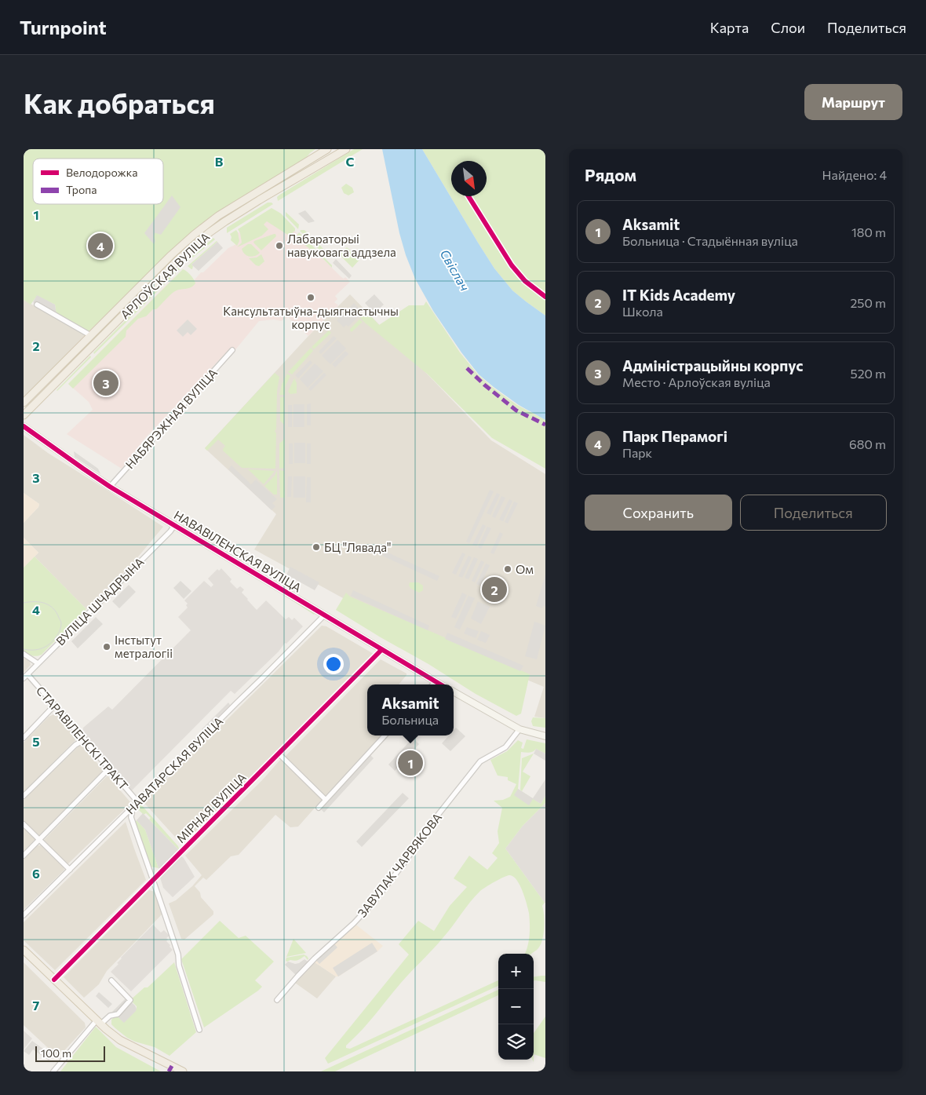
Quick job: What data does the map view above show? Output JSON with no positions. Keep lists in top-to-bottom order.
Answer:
{
  "streets": {
    "main road": ["АРЛОЎСКАЯ ВУЛІЦА"],
    "street": [
      "НАБЯРЭЖНАЯ ВУЛІЦА",
      "НАВАВІЛЕНСКАЯ ВУЛІЦА",
      "ВУЛІЦА ШЧАДРЫНА",
      "СТАРАВІЛЕНСКІ ТРАКТ",
      "НАВАТАРСКАЯ ВУЛІЦА",
      "МІРНАЯ ВУЛІЦА",
      "ЗАВУЛАК ЧАРВЯКОВА"
    ]
  },
  "crossings": [
    ["НАБЯРЭЖНАЯ ВУЛІЦА", "НАВАВІЛЕНСКАЯ ВУЛІЦА"],
    ["НАВАВІЛЕНСКАЯ ВУЛІЦА", "ВУЛІЦА ШЧАДРЫНА"],
    ["НАВАВІЛЕНСКАЯ ВУЛІЦА", "НАВАТАРСКАЯ ВУЛІЦА"],
    ["НАВАВІЛЕНСКАЯ ВУЛІЦА", "МІРНАЯ ВУЛІЦА"],
    ["ВУЛІЦА ШЧАДРЫНА", "СТАРАВІЛЕНСКІ ТРАКТ"],
    ["СТАРАВІЛЕНСКІ ТРАКТ", "НАВАТАРСКАЯ ВУЛІЦА"]
  ],
  "water": ["Свіслач"],
  "places": [
    "Лабараторыі навуковага аддзела",
    "Кансультатыўна-дыягнастычны корпус",
    "БЦ \"Лявада\"",
    "Ом",
    "Інстытут метралогіі"
  ],
  "legend": ["Велодорожка", "Тропа"],
  "scale_bar": "100 m",
  "north": "bottom right",
  "page": {
    "header": "Turnpoint",
    "nav": ["Карта", "Слои", "Поделиться"],
    "buttons": [
      "Маршрут",
      ["Сохранить", "Поделиться"]
    ],
    "title": "Как добраться",
    "heading": ["Рядом", "Найдено: 4"],
    "list": [
      {
        "mark": "1",
        "name": "Aksamit",
        "note": "Больница · Стадыённая вуліца",
        "value": "180 m"
      },
      {
        "mark": "2",
        "name": "IT Kids Academy",
        "note": "Школа",
        "value": "250 m"
      },
      {
        "mark": "3",
        "name": "Адміністрацыйны корпус",
        "note": "Место · Арлоўская вуліца",
        "value": "520 m"
      },
      {
        "mark": "4",
        "name": "Парк Перамогі",
        "note": "Парк",
        "value": "680 m"
      }
    ],
    "pins": [
      "4",
      "3",
      "2",
      "1"
    ],
    "popup": ["Aksamit", "Больница"],
    "map_buttons": ["+", "−"],
    "scale": "100 m"
  },
  "grid": {
    "columns": ["B", "C"],
    "rows": [
      "1",
      "2",
      "3",
      "4",
      "5",
      "6",
      "7"
    ]
  }
}
